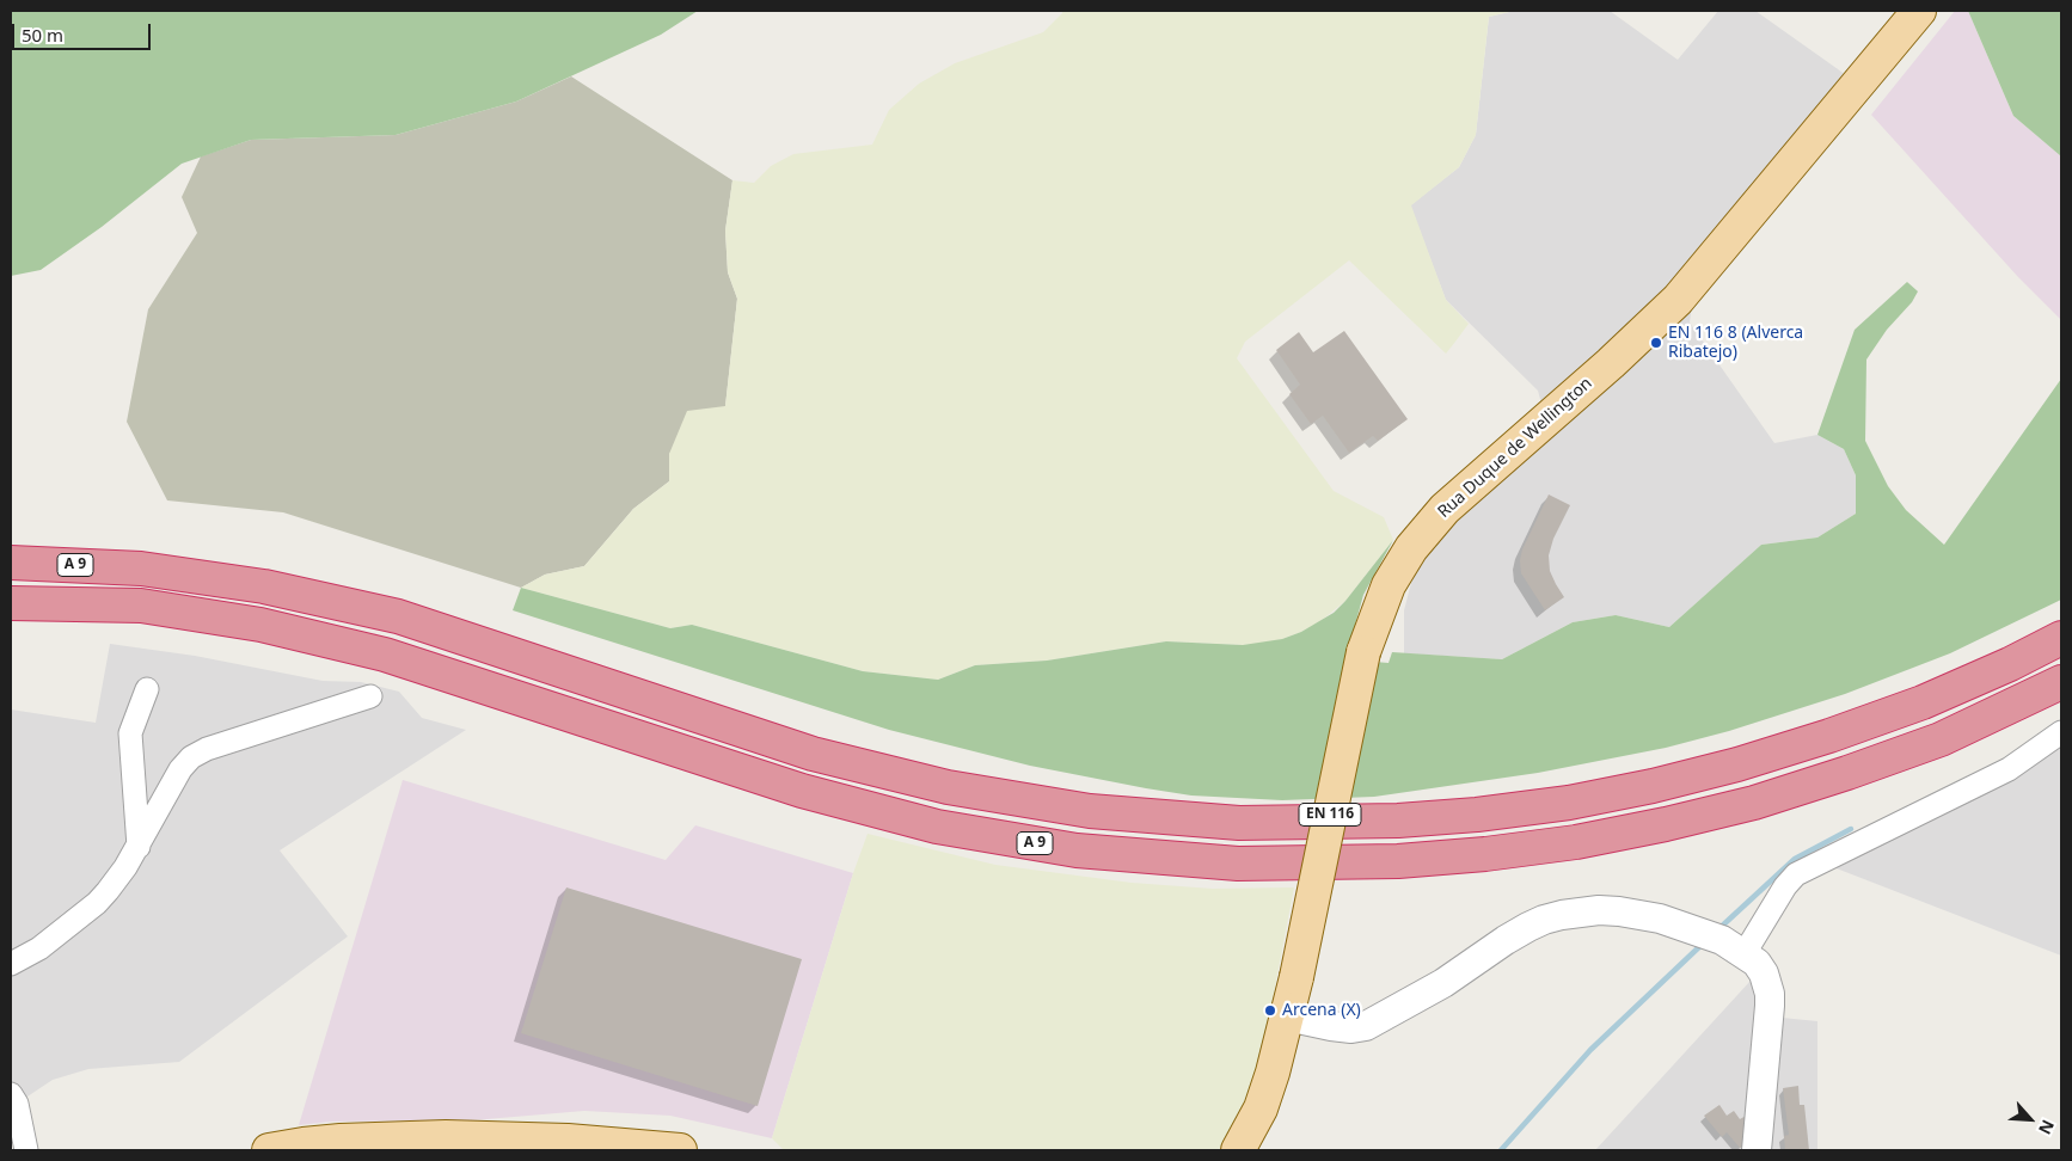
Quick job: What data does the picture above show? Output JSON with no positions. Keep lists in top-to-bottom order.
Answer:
{
  "streets": {
    "highway": ["A 9"],
    "main road": ["Rua Duque de Wellington", "EN 116"]
  },
  "places": ["EN 116 8 (Alverca Ribatejo)", "Arcena (X)"],
  "scale_bar": "50 m",
  "north": "bottom right"
}
